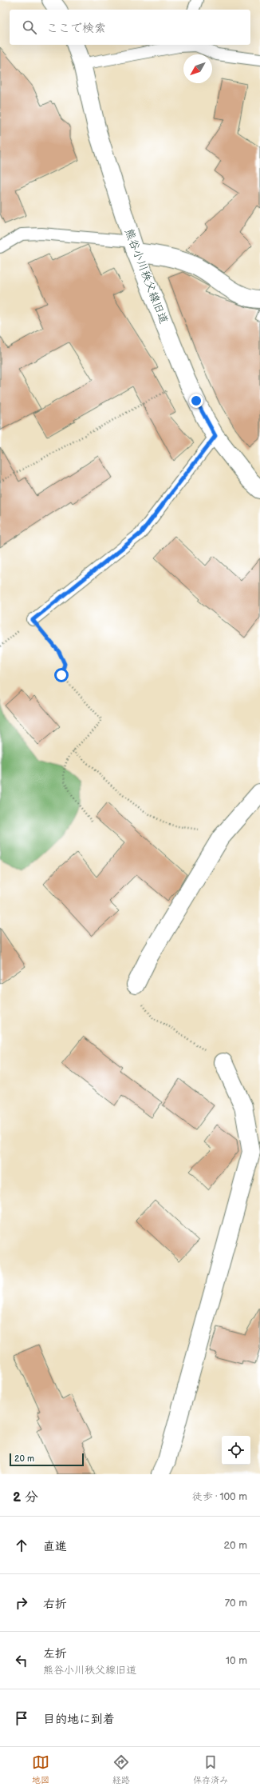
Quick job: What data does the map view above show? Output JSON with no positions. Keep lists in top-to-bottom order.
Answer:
{
  "streets": {
    "street": ["熊谷小川秩父線旧道"]
  },
  "scale_bar": "20 m",
  "north": "bottom left",
  "page": {
    "search": "ここで検索",
    "scale": "20 m",
    "heading": ["2 分", "徒歩 · 100 m"],
    "list": [
      ["直進", "20 m"],
      ["右折", "70 m"],
      ["左折", "熊谷小川秩父線旧道", "10 m"],
      "目的地に到着"
    ],
    "nav": ["地図", "経路", "保存済み"]
  }
}
